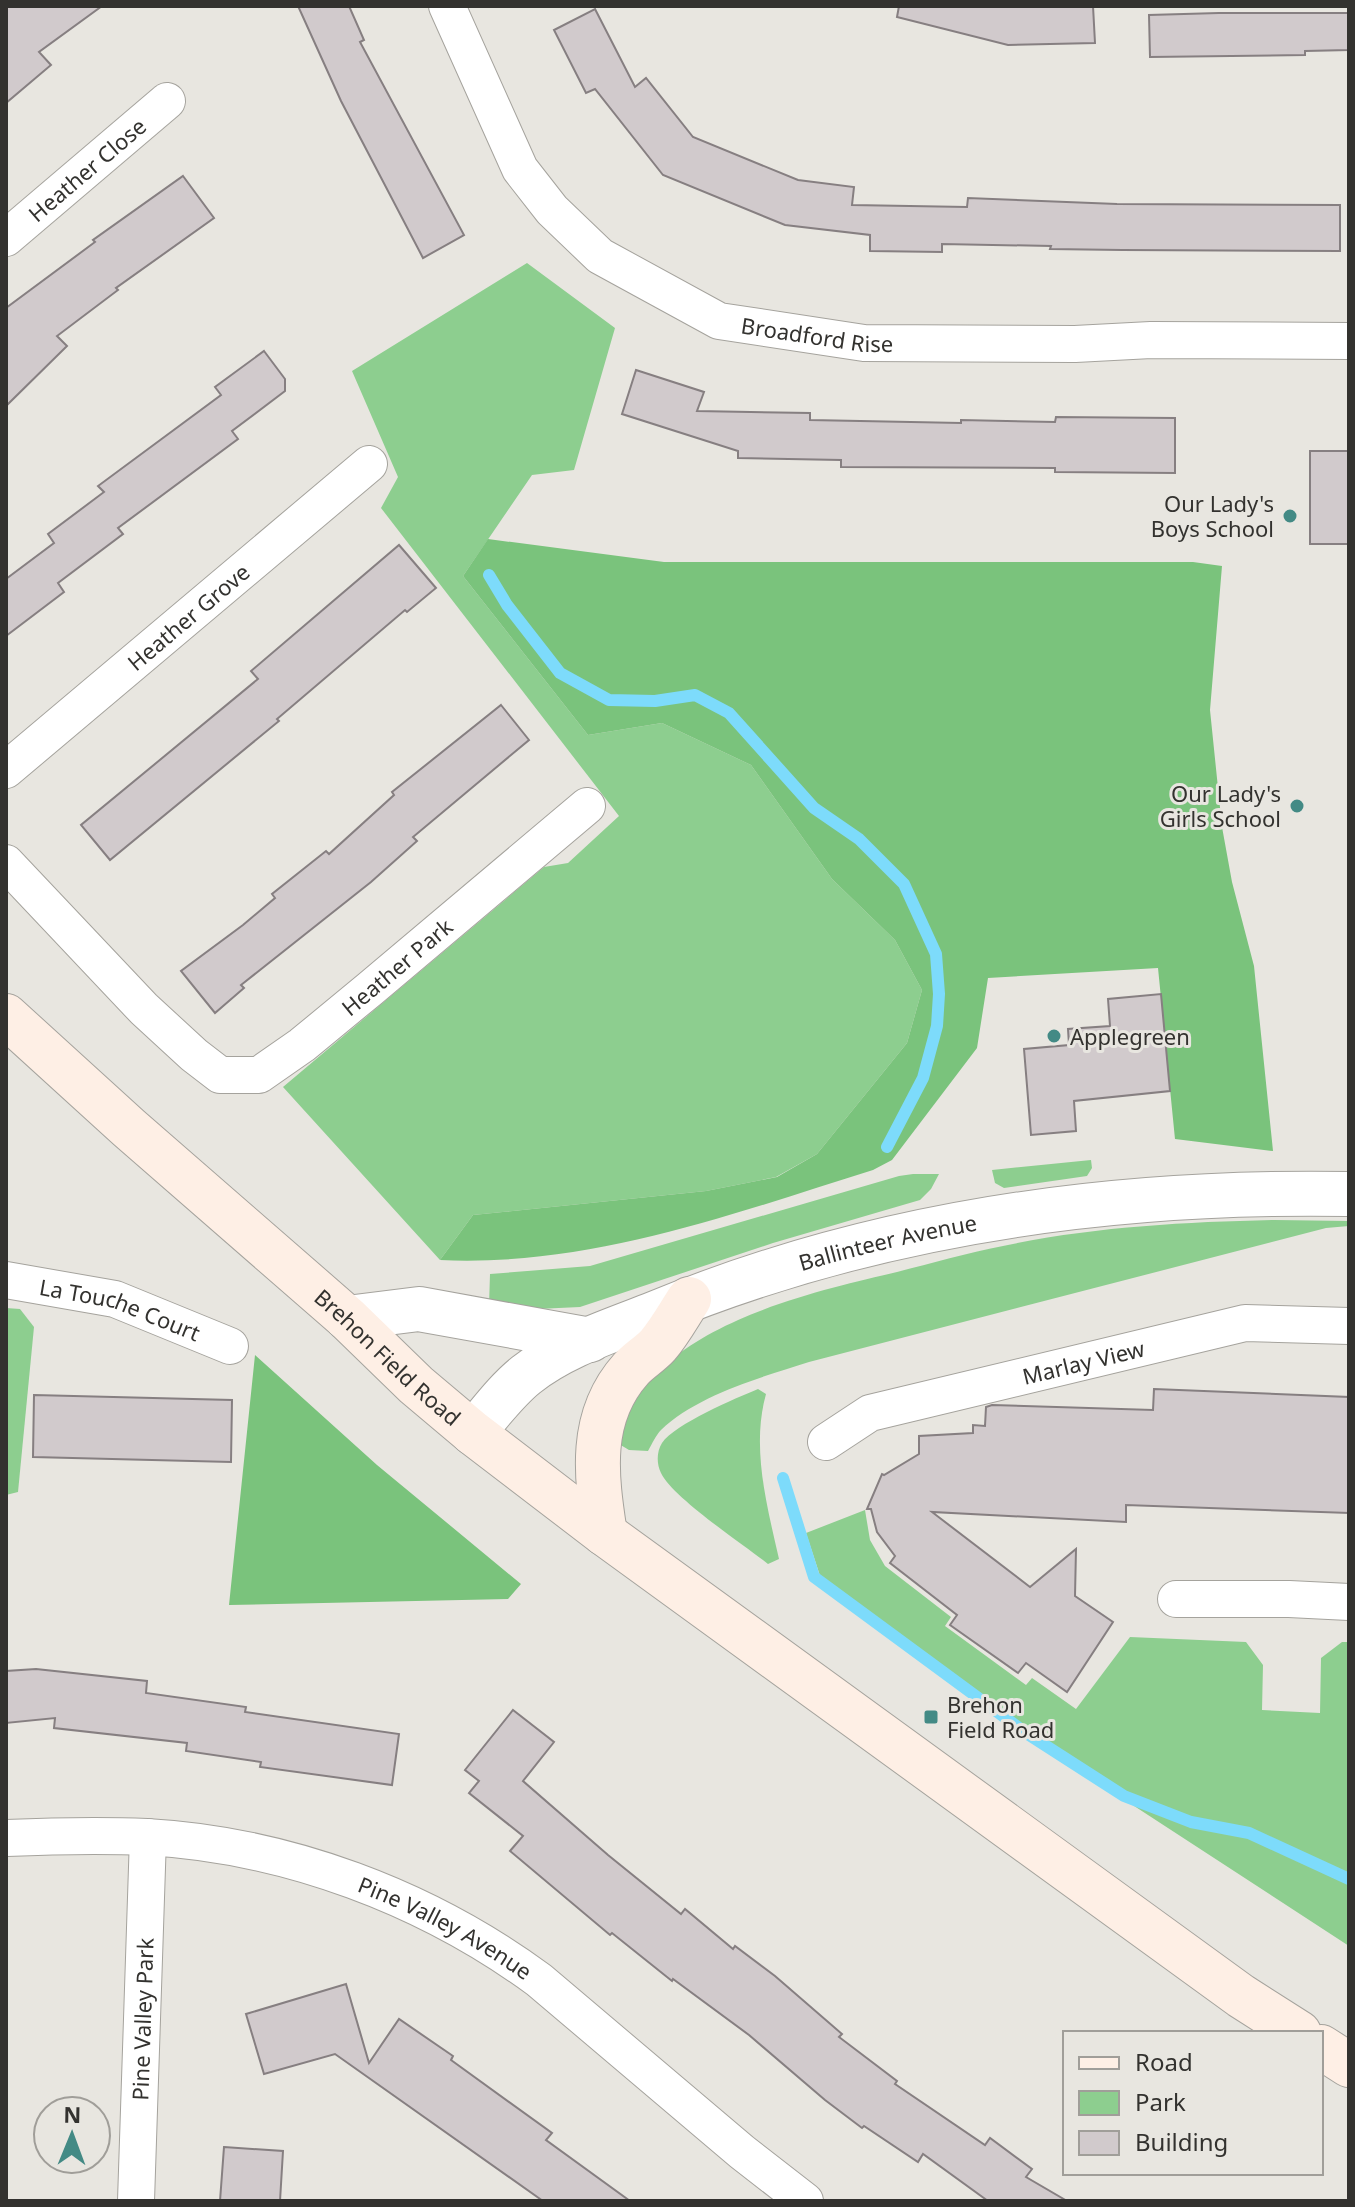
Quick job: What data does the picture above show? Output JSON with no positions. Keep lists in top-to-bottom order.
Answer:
{
  "streets": {
    "main road": ["Brehon Field Road"],
    "street": [
      "Heather Close",
      "Broadford Rise",
      "Heather Grove",
      "Heather Park",
      "Ballinteer Avenue",
      "La Touche Court",
      "Marlay View",
      "Pine Valley Avenue",
      "Pine Valley Park"
    ]
  },
  "crossings": [
    ["Ballinteer Avenue", "Brehon Field Road"],
    ["Pine Valley Avenue", "Pine Valley Park"]
  ],
  "places": {
    "other": ["Our Lady's Boys School", "Our Lady's Girls School", "Applegreen"],
    "transit": ["Brehon Field Road"]
  },
  "legend": ["Road", "Park", "Building"],
  "north": "top"
}
